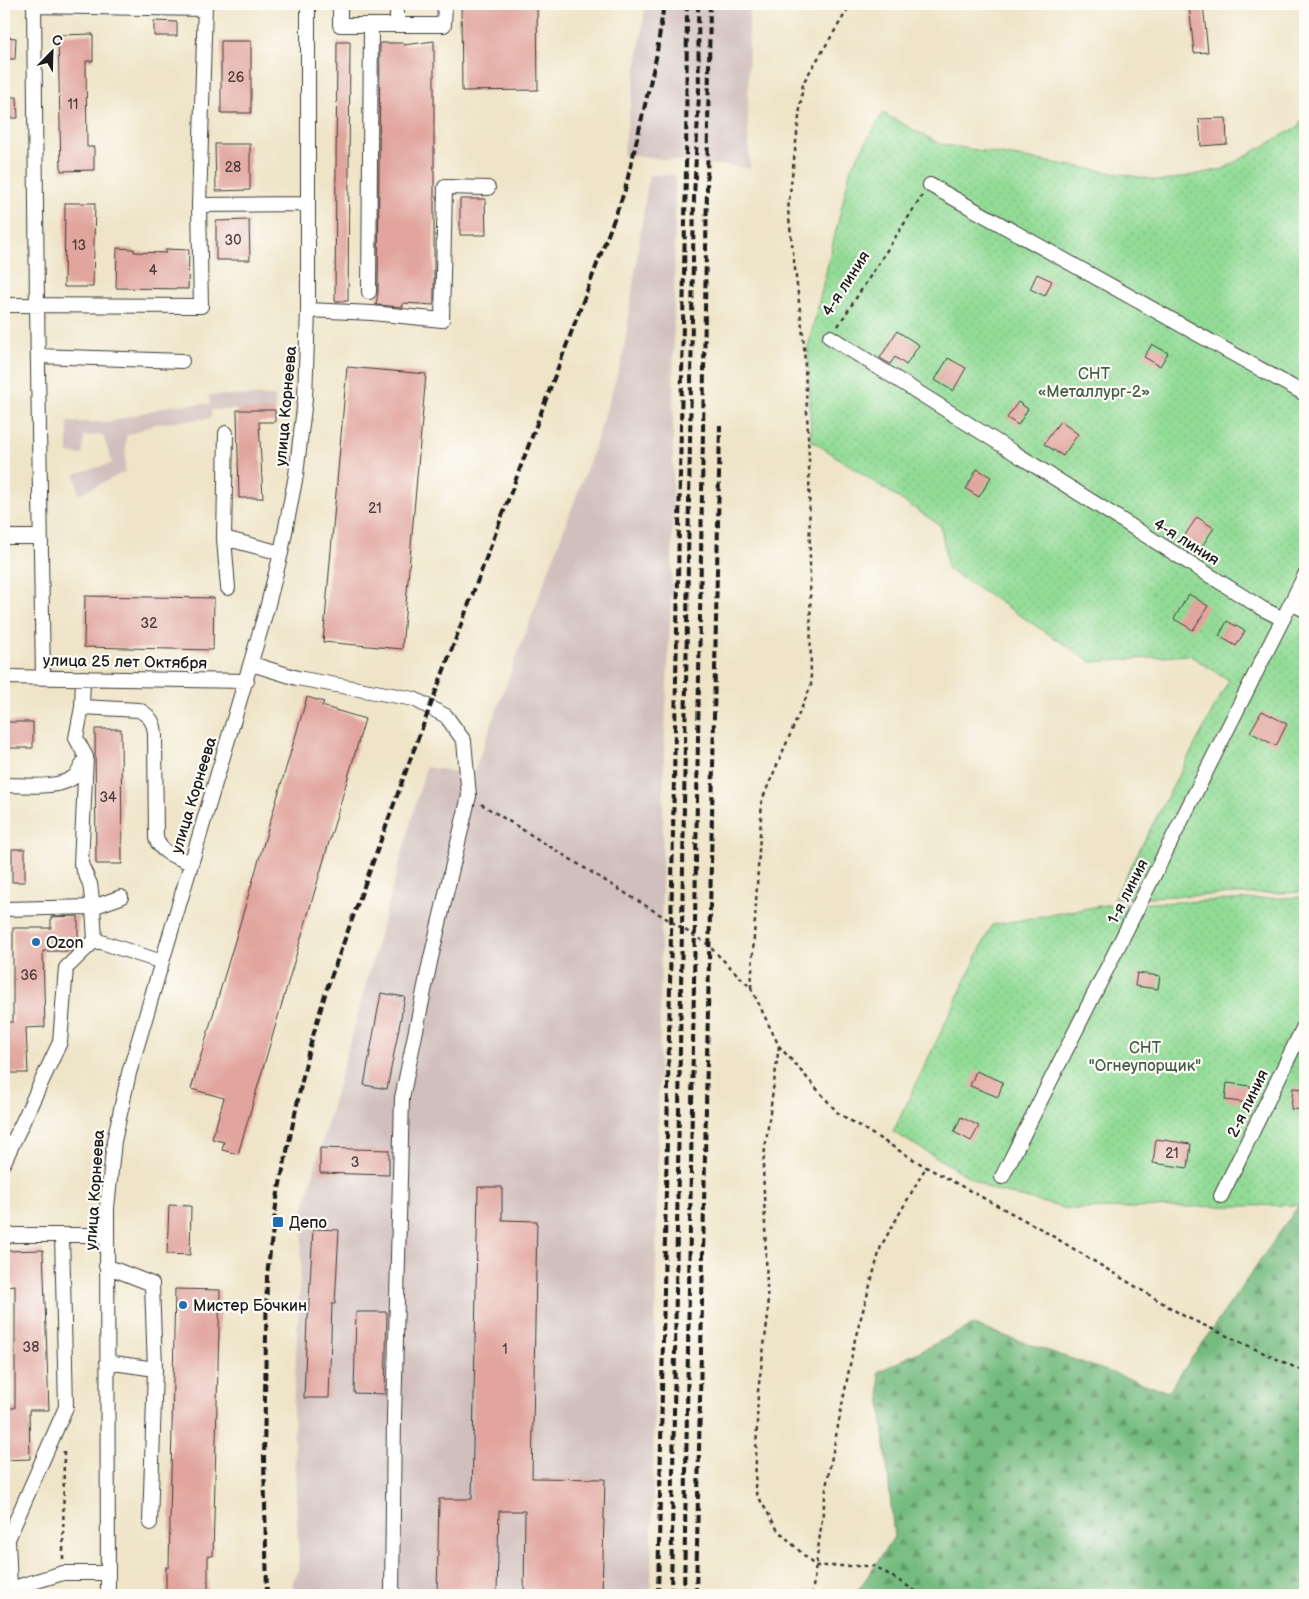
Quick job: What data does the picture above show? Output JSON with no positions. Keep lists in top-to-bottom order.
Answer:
{
  "streets": {
    "street": [
      "4-я линия",
      "улица Корнеева",
      "улица 25 лет Октября",
      "1-я линия",
      "2-я линия"
    ]
  },
  "crossings": [
    ["4-я линия", "1-я линия"],
    ["улица Корнеева", "улица 25 лет Октября"]
  ],
  "parks": ["СНТ «Металлург-2»", "СНТ \"Огнеупорщик\""],
  "places": {
    "other": ["Ozon", "Мистер Бочкин"],
    "transit": ["Депо"]
  },
  "house_numbers": [
    "26",
    "11",
    "28",
    "30",
    "13",
    "4",
    "21",
    "32",
    "34",
    "36",
    "21",
    "3",
    "38",
    "1"
  ],
  "north": "top right"
}
